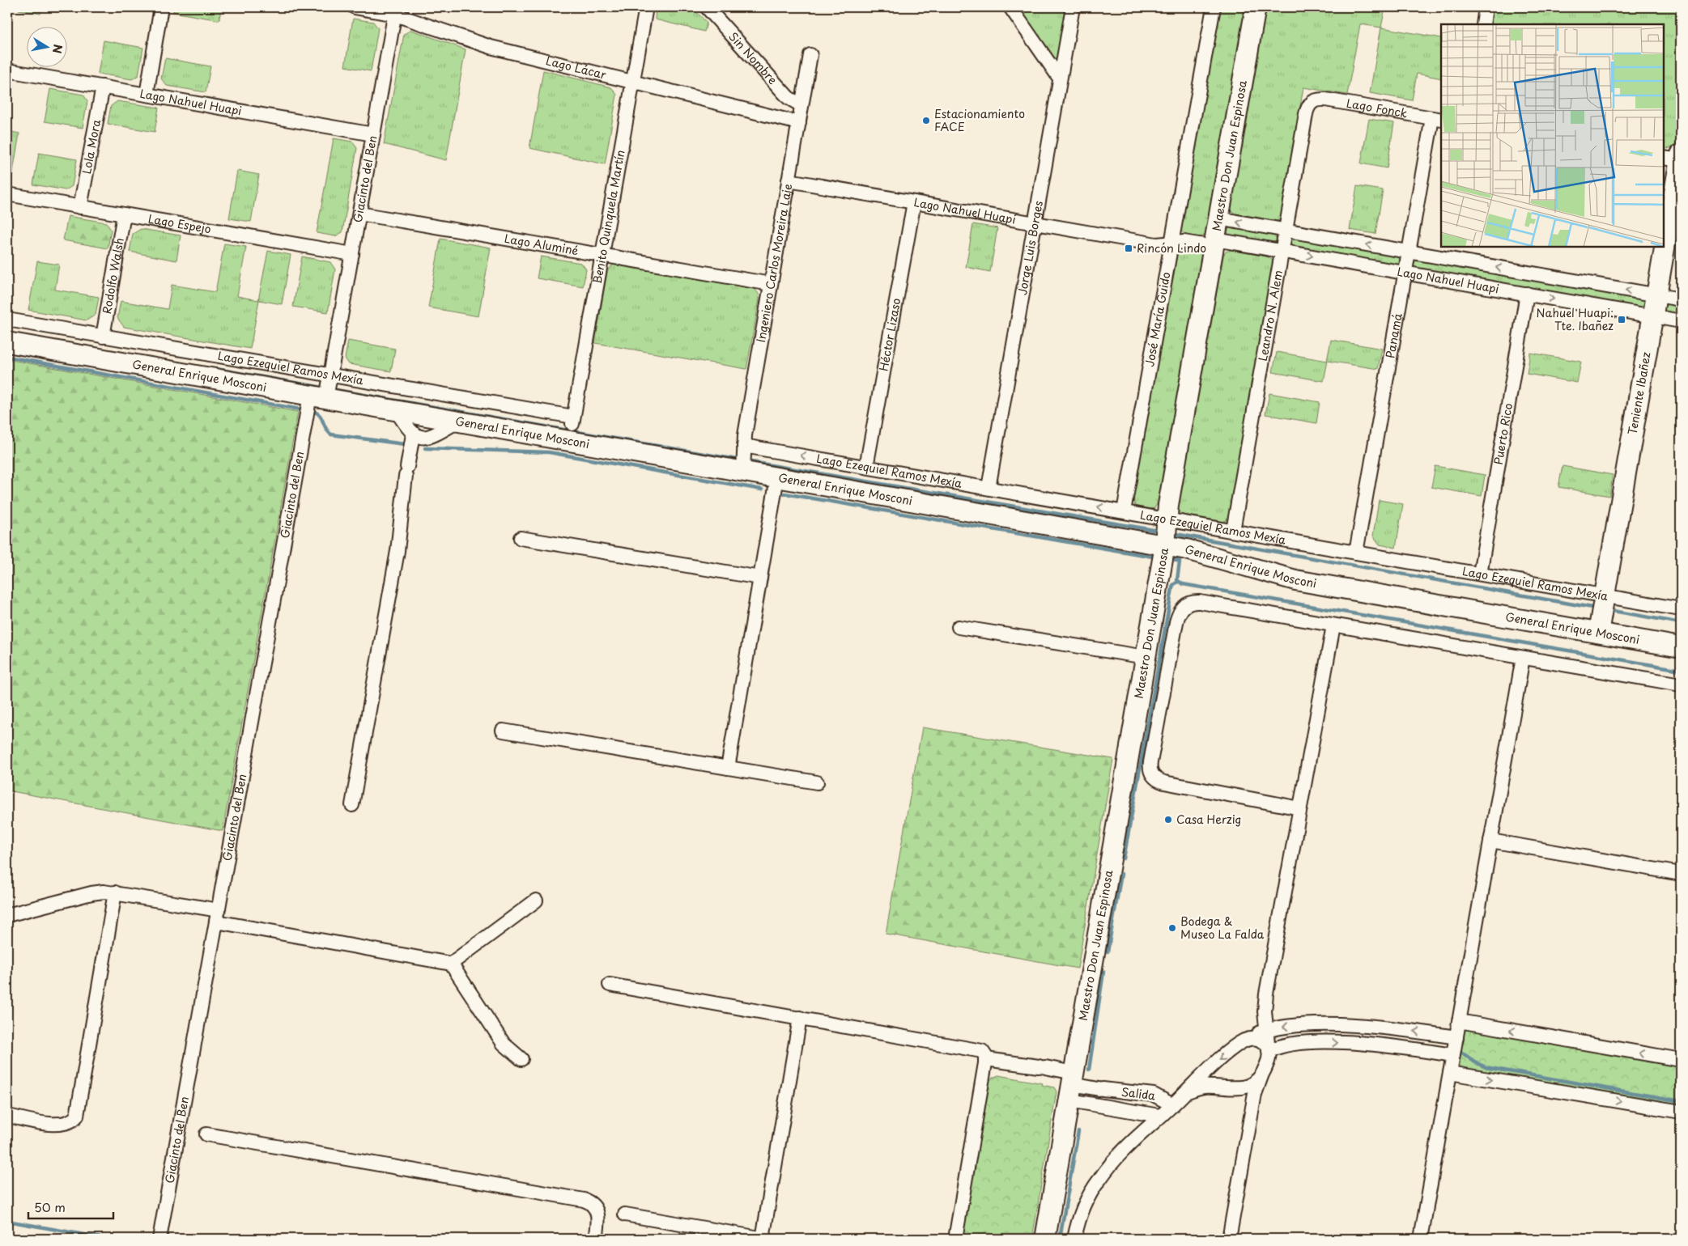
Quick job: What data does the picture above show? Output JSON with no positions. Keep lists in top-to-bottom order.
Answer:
{
  "streets": {
    "street": [
      "Sin Nombre",
      "Lago Lácar",
      "Lago Nahuel Huapi",
      "Lago Fonck",
      "Lola Mora",
      "Maestro Don Juan Espinosa",
      "Giacinto del Ben",
      "Benito Quinquela Martín",
      "Lago Espejo",
      "Lago Aluminé",
      "Jorge Luis Borges",
      "Ingeniero Carlos Moreira Laje",
      "Rodolfo Walsh",
      "Leandro N. Alem",
      "José María Guido",
      "Héctor Lizaso",
      "Panamá",
      "Lago Ezequiel Ramos Mexía",
      "General Enrique Mosconi",
      "Teniente Ibañez",
      "Puerto Rico",
      "Salida"
    ]
  },
  "crossings": [
    ["Sin Nombre", "Ingeniero Carlos Moreira Laje"],
    ["Lago Lácar", "Giacinto del Ben"],
    ["Lago Lácar", "Benito Quinquela Martín"],
    ["Lago Lácar", "Ingeniero Carlos Moreira Laje"],
    ["Lago Nahuel Huapi", "Lola Mora"],
    ["Lago Nahuel Huapi", "Maestro Don Juan Espinosa"],
    ["Lago Nahuel Huapi", "Giacinto del Ben"],
    ["Lago Nahuel Huapi", "Jorge Luis Borges"],
    ["Lago Nahuel Huapi", "Ingeniero Carlos Moreira Laje"],
    ["Lago Nahuel Huapi", "Leandro N. Alem"],
    ["Lago Nahuel Huapi", "José María Guido"],
    ["Lago Nahuel Huapi", "Héctor Lizaso"],
    ["Lago Nahuel Huapi", "Panamá"],
    ["Lago Nahuel Huapi", "Teniente Ibañez"],
    ["Lago Nahuel Huapi", "Puerto Rico"],
    ["Lago Fonck", "Leandro N. Alem"],
    ["Lago Fonck", "Panamá"],
    ["Lola Mora", "Lago Espejo"],
    ["Maestro Don Juan Espinosa", "Lago Ezequiel Ramos Mexía"],
    ["Maestro Don Juan Espinosa", "General Enrique Mosconi"],
    ["Maestro Don Juan Espinosa", "Salida"],
    ["Giacinto del Ben", "Lago Espejo"],
    ["Giacinto del Ben", "Lago Aluminé"],
    ["Giacinto del Ben", "Lago Ezequiel Ramos Mexía"],
    ["Giacinto del Ben", "General Enrique Mosconi"],
    ["Benito Quinquela Martín", "Lago Aluminé"],
    ["Benito Quinquela Martín", "Lago Ezequiel Ramos Mexía"],
    ["Lago Espejo", "Rodolfo Walsh"],
    ["Lago Aluminé", "Ingeniero Carlos Moreira Laje"],
    ["Jorge Luis Borges", "Lago Ezequiel Ramos Mexía"],
    ["Ingeniero Carlos Moreira Laje", "Lago Ezequiel Ramos Mexía"],
    ["Ingeniero Carlos Moreira Laje", "General Enrique Mosconi"],
    ["Rodolfo Walsh", "Lago Ezequiel Ramos Mexía"],
    ["Leandro N. Alem", "Lago Ezequiel Ramos Mexía"],
    ["José María Guido", "Lago Ezequiel Ramos Mexía"],
    ["Héctor Lizaso", "Lago Ezequiel Ramos Mexía"],
    ["Panamá", "Lago Ezequiel Ramos Mexía"],
    ["Lago Ezequiel Ramos Mexía", "Teniente Ibañez"],
    ["Lago Ezequiel Ramos Mexía", "Puerto Rico"],
    ["General Enrique Mosconi", "Teniente Ibañez"]
  ],
  "places": {
    "other": ["Estacionamiento FACE", "Casa Herzig", "Bodega & Museo La Falda"],
    "transit": ["Rincón Lindo", "Nahuel Huapi: Tte. Ibañez"]
  },
  "scale_bar": "50 m",
  "north": "right"
}
